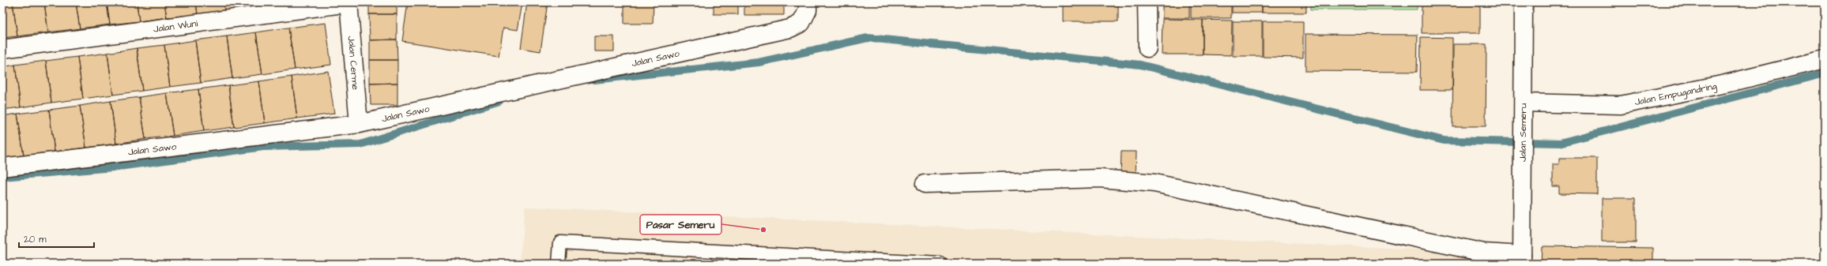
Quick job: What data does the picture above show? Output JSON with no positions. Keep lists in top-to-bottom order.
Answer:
{
  "streets": {
    "street": [
      "Jalan Wuni",
      "Jalan Sawo",
      "Jalan Cerme",
      "Jalan Empugandring",
      "Jalan Semeru"
    ]
  },
  "crossings": [
    ["Jalan Wuni", "Jalan Cerme"],
    ["Jalan Sawo", "Jalan Cerme"],
    ["Jalan Empugandring", "Jalan Semeru"]
  ],
  "places": ["Pasar Semeru"],
  "scale_bar": "20 m"
}
